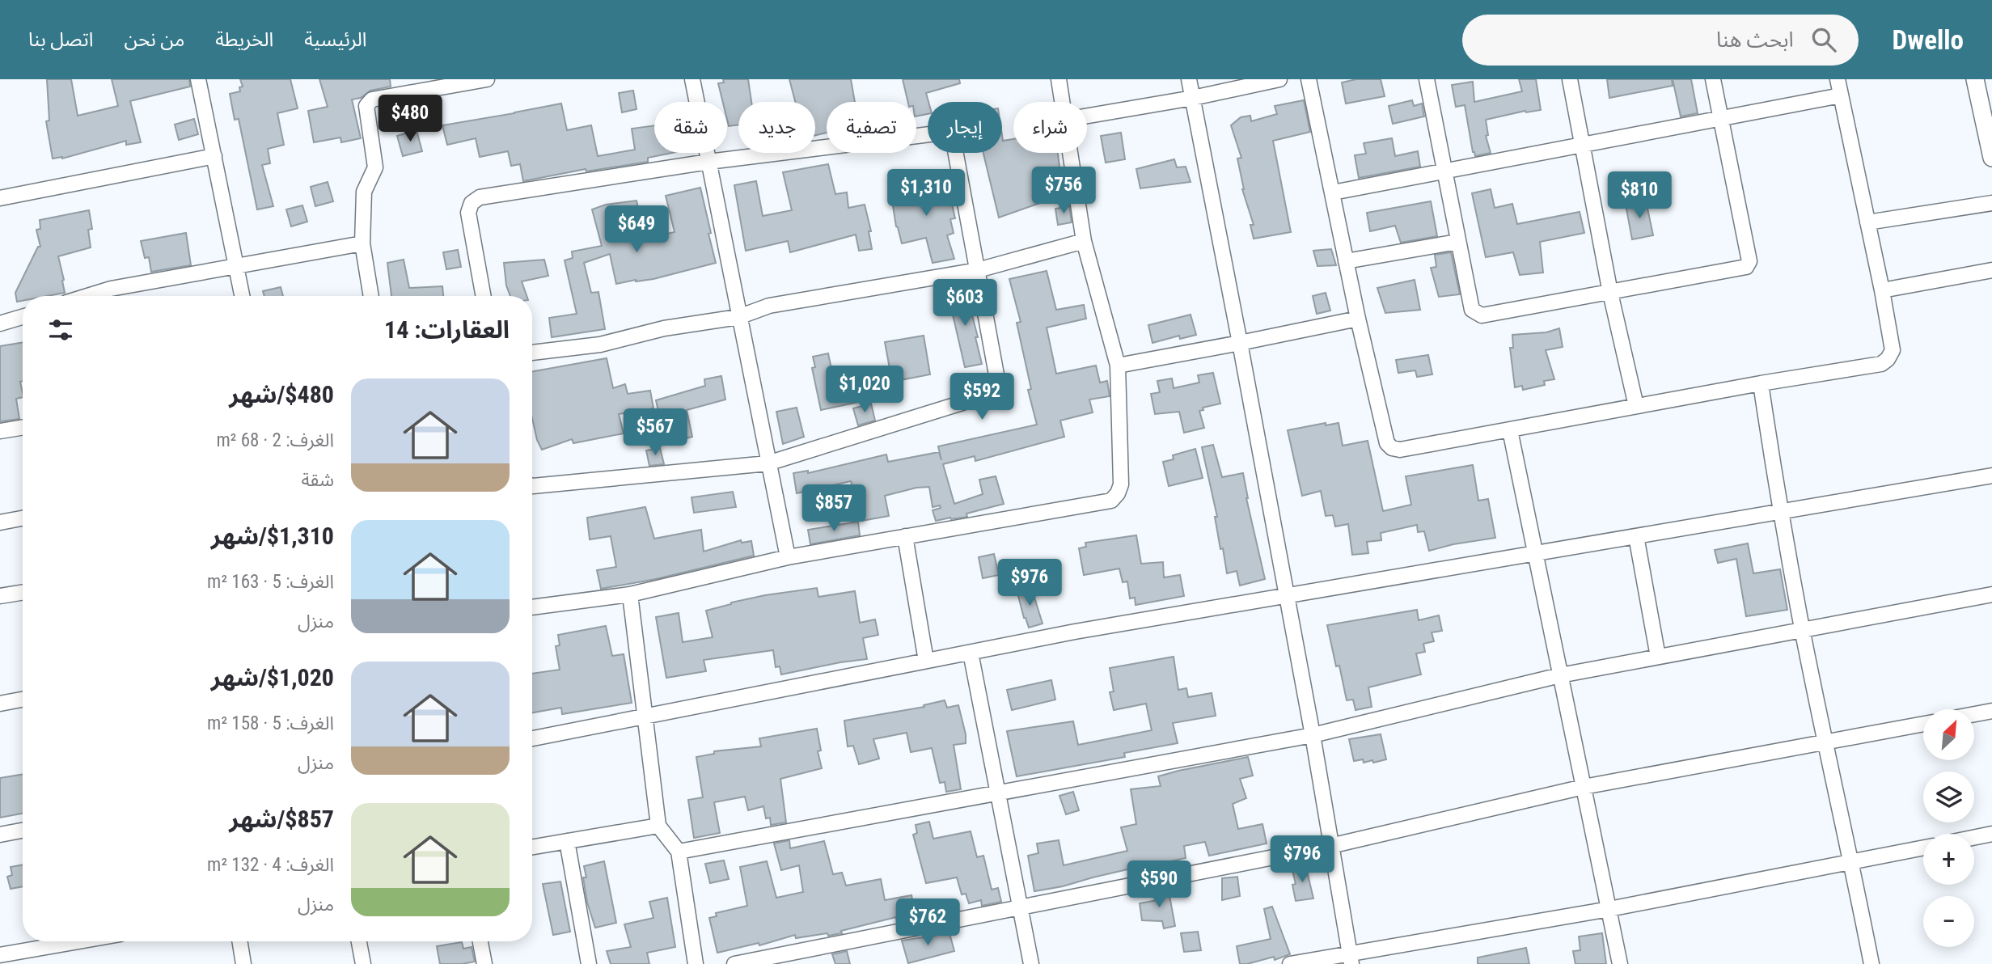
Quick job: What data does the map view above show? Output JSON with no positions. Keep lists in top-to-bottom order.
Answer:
{
  "north": "top right",
  "page": {
    "header": "Dwello",
    "search": "ابحث هنا",
    "nav": [
      "الرئيسية",
      "الخريطة",
      "من نحن",
      "اتصل بنا"
    ],
    "price": [
      "$480",
      "$756",
      "$1,310",
      "$810",
      "$649",
      "$603",
      "$1,020",
      "$592",
      "$567",
      "$857",
      "$976",
      "$796",
      "$590",
      "$762"
    ],
    "chip": [
      "شراء",
      "إيجار",
      "تصفية",
      "جديد",
      "شقة"
    ],
    "heading": "العقارات: 14",
    "list": [
      {
        "name": "$480/شهر",
        "note": "الغرف: 2 · 68 m² · شقة"
      },
      {
        "name": "$1,310/شهر",
        "note": "الغرف: 5 · 163 m² · منزل"
      },
      {
        "name": "$1,020/شهر",
        "note": "الغرف: 5 · 158 m² · منزل"
      },
      {
        "name": "$857/شهر",
        "note": "الغرف: 4 · 132 m² · منزل"
      }
    ],
    "map_buttons": ["+", "−"]
  }
}
